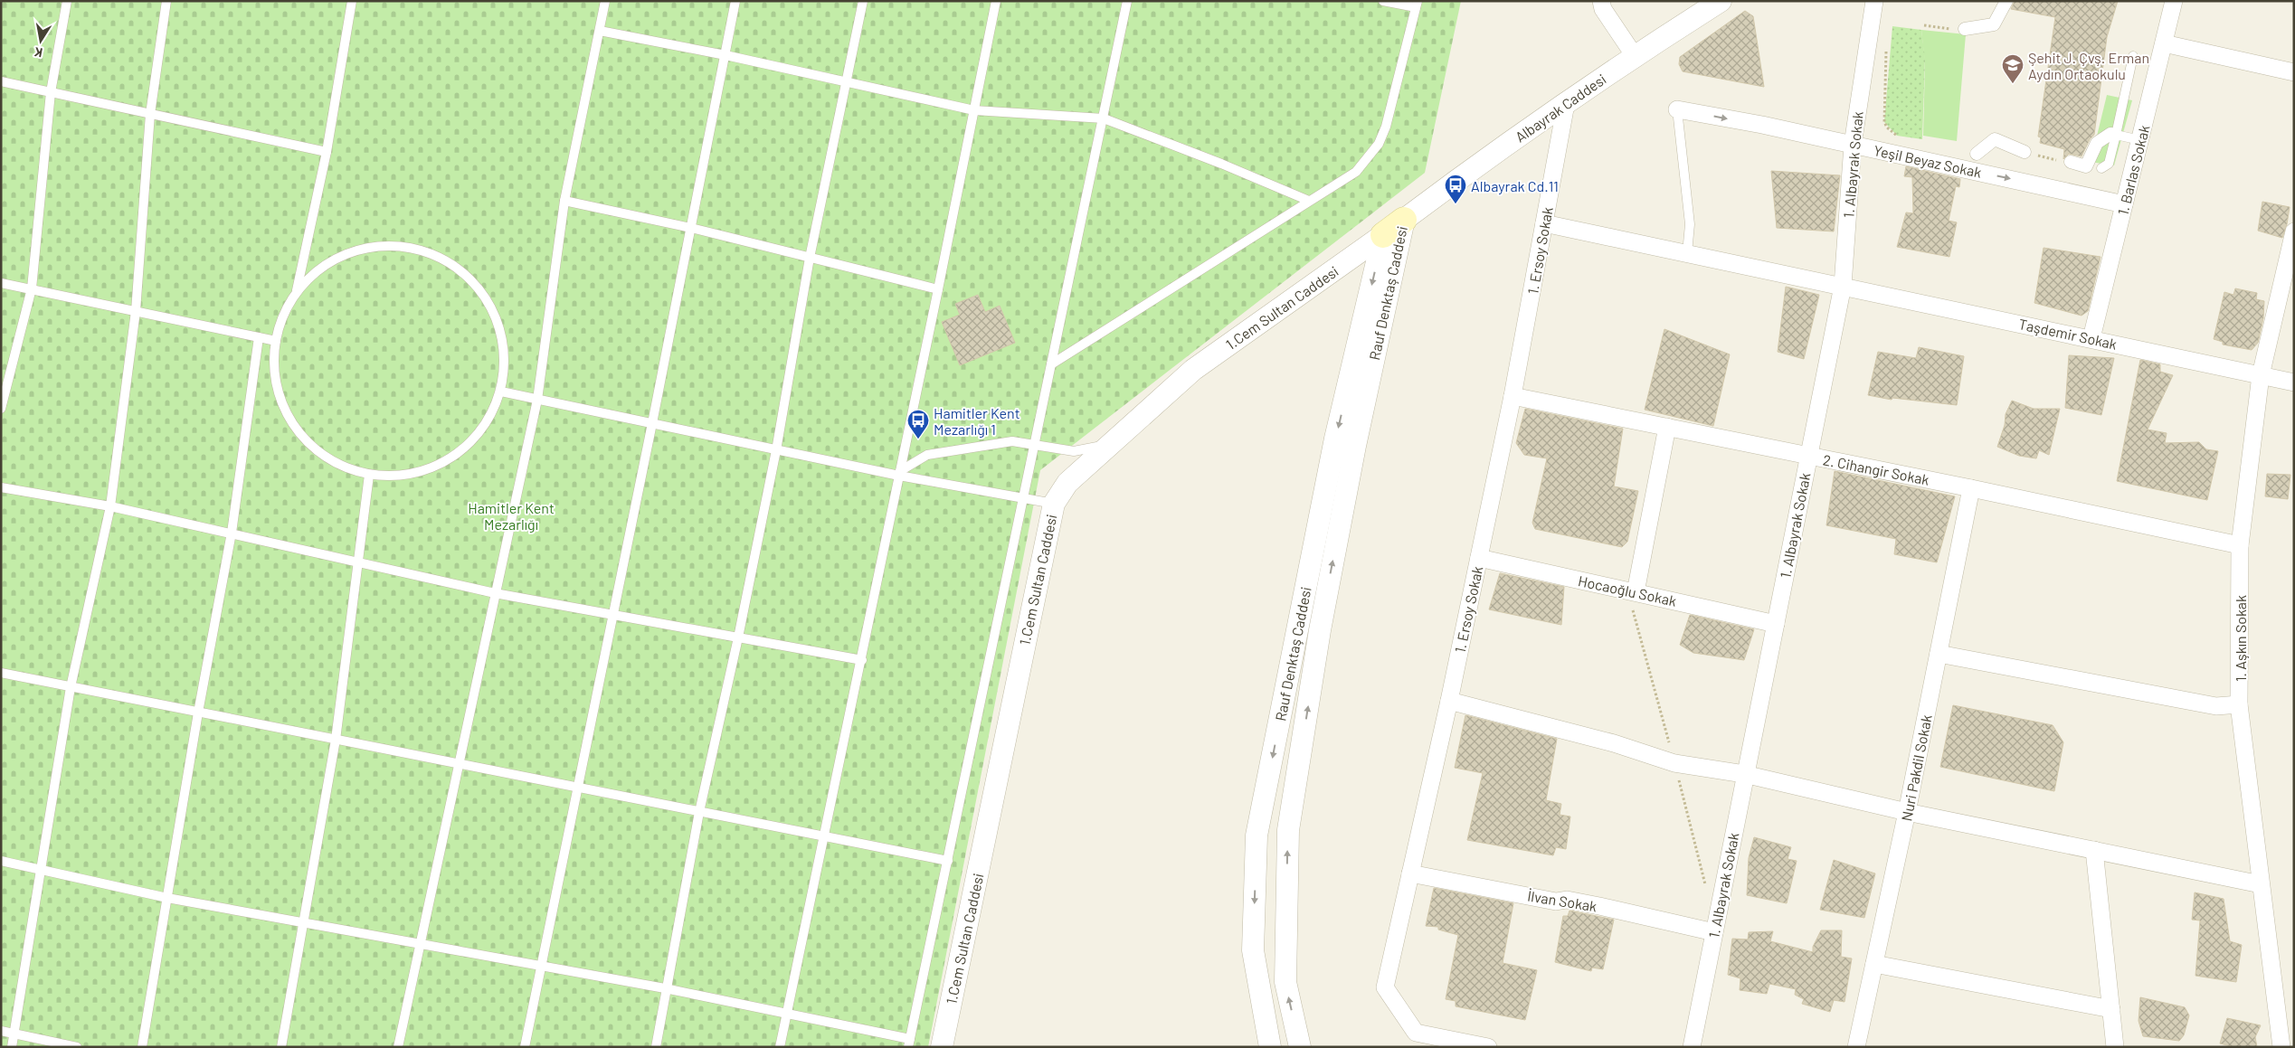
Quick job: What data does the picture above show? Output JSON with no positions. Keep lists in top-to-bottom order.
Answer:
{
  "streets": {
    "main road": ["Rauf Denktaş Caddesi"],
    "street": [
      "Albayrak Caddesi",
      "Yeşil Beyaz Sokak",
      "1. Albayrak Sokak",
      "1. Barlas Sokak",
      "1. Ersoy Sokak",
      "1.Cem Sultan Caddesi",
      "Taşdemir Sokak",
      "2. Cihangir Sokak",
      "Hocaoğlu Sokak",
      "1. Aşkın Sokak",
      "Nuri Pakdil Sokak",
      "İlvan Sokak"
    ]
  },
  "crossings": [
    ["Albayrak Caddesi", "1. Ersoy Sokak"],
    ["Albayrak Caddesi", "Rauf Denktaş Caddesi"],
    ["Yeşil Beyaz Sokak", "1. Albayrak Sokak"],
    ["Yeşil Beyaz Sokak", "1. Barlas Sokak"],
    ["1. Albayrak Sokak", "Taşdemir Sokak"],
    ["1. Albayrak Sokak", "2. Cihangir Sokak"],
    ["1. Albayrak Sokak", "Hocaoğlu Sokak"],
    ["1. Albayrak Sokak", "İlvan Sokak"],
    ["1. Barlas Sokak", "Taşdemir Sokak"],
    ["1. Ersoy Sokak", "Taşdemir Sokak"],
    ["1. Ersoy Sokak", "2. Cihangir Sokak"],
    ["1. Ersoy Sokak", "Hocaoğlu Sokak"],
    ["1. Ersoy Sokak", "İlvan Sokak"],
    ["Rauf Denktaş Caddesi", "1.Cem Sultan Caddesi"],
    ["Taşdemir Sokak", "1. Aşkın Sokak"],
    ["2. Cihangir Sokak", "1. Aşkın Sokak"],
    ["2. Cihangir Sokak", "Nuri Pakdil Sokak"]
  ],
  "one_way": ["Yeşil Beyaz Sokak"],
  "parks": ["Hamitler Kent Mezarlığı"],
  "places": {
    "school or university": ["Şehit J. Çvş. Erman Aydın Ortaokulu"],
    "bus stop": ["Albayrak Cd.11", "Hamitler Kent Mezarlığı 1"]
  },
  "north": "bottom"
}
